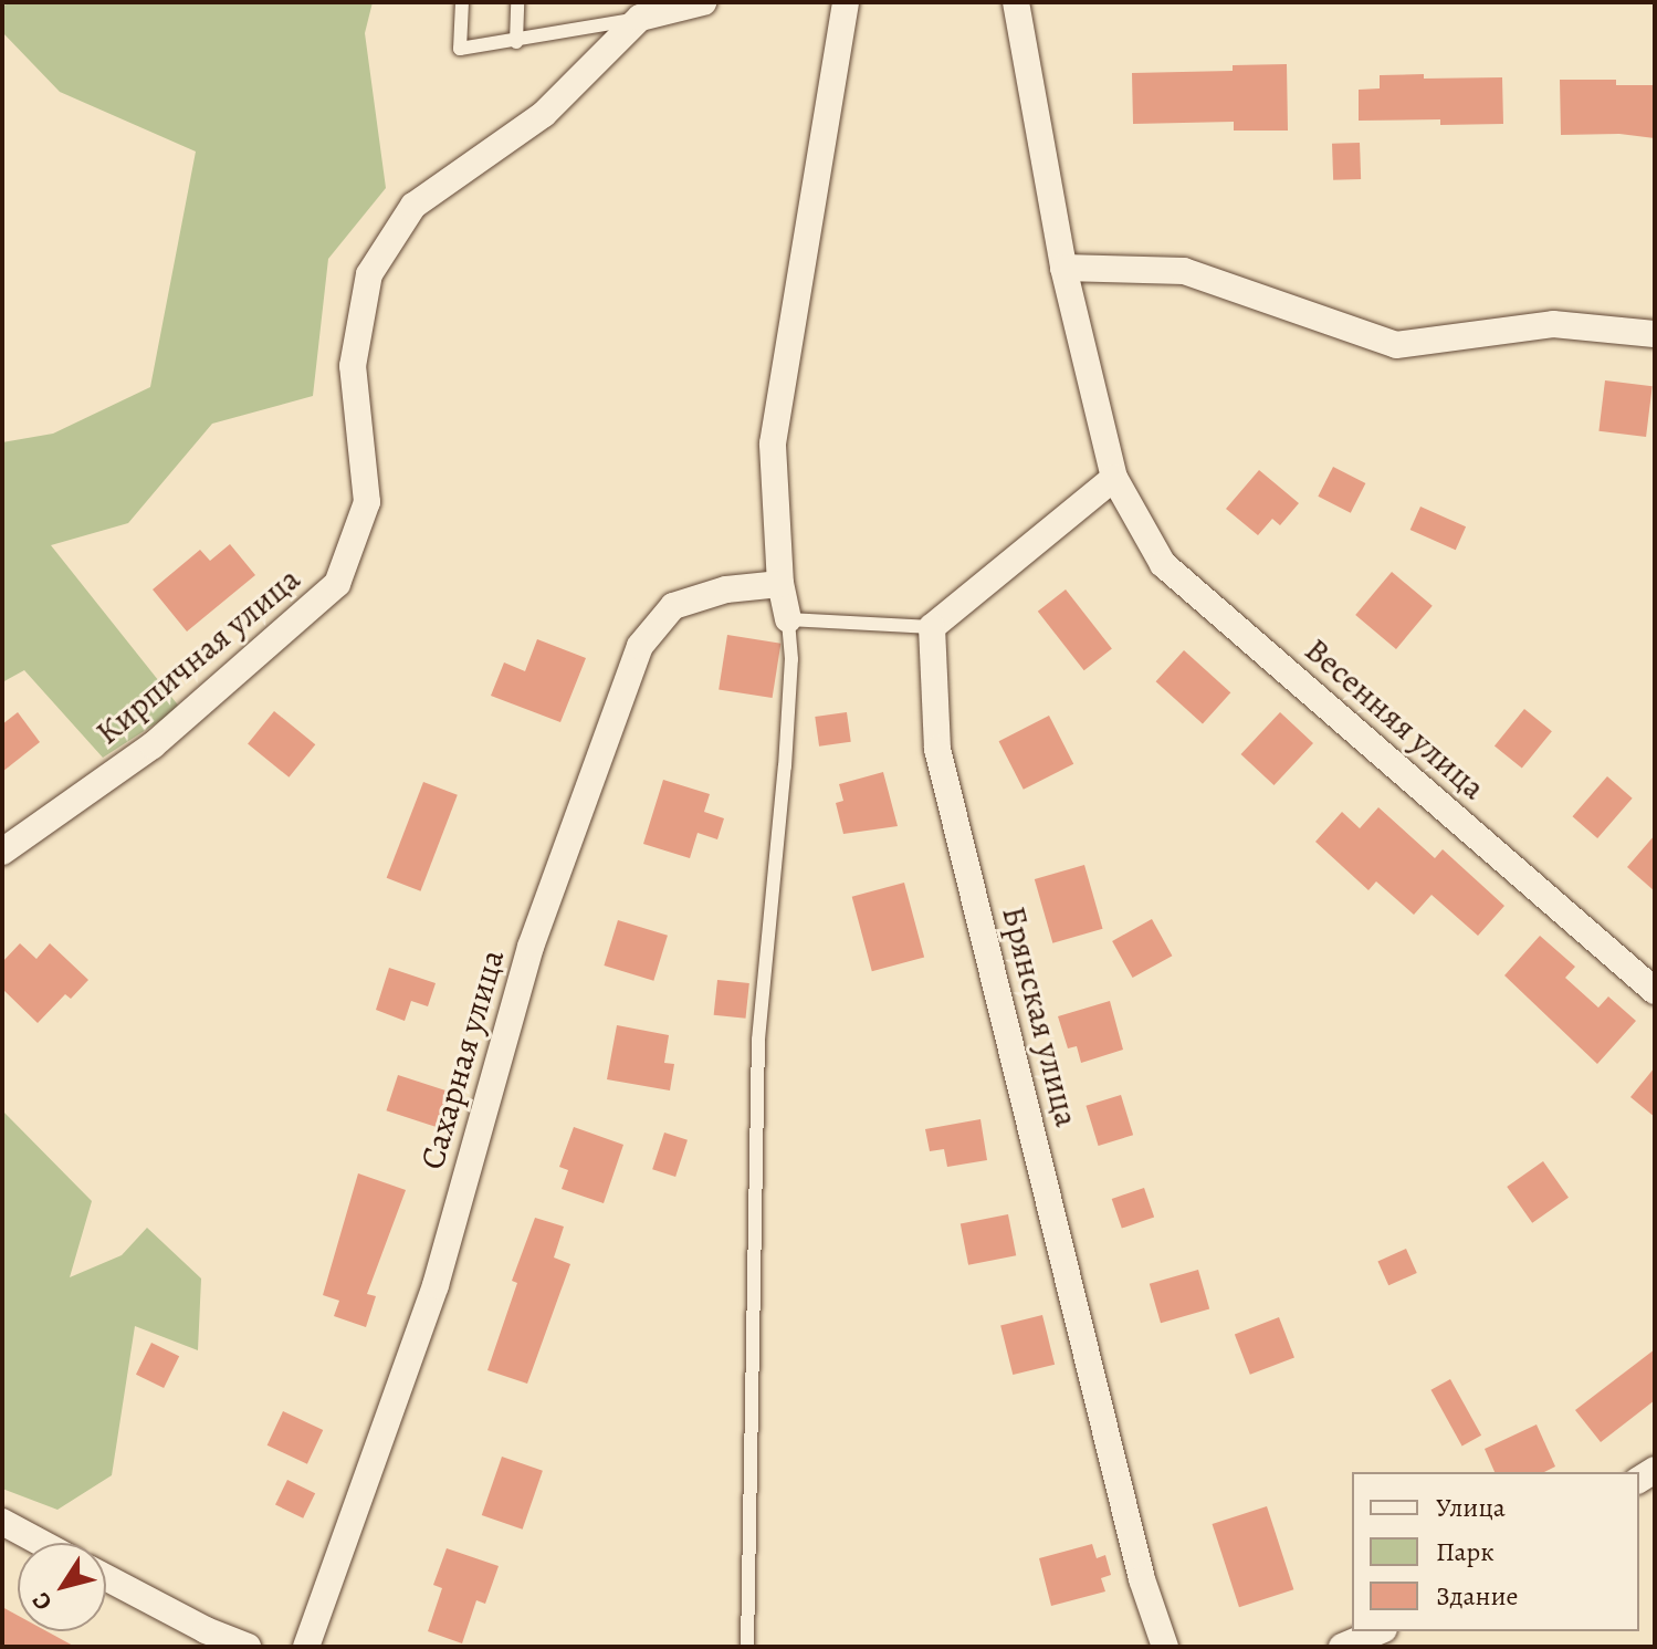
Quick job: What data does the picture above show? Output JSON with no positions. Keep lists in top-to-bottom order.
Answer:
{
  "streets": {
    "street": [
      "Кирпичная улица",
      "Весенняя улица",
      "Брянская улица",
      "Сахарная улица"
    ]
  },
  "legend": ["Улица", "Парк", "Здание"],
  "north": "bottom left"
}
